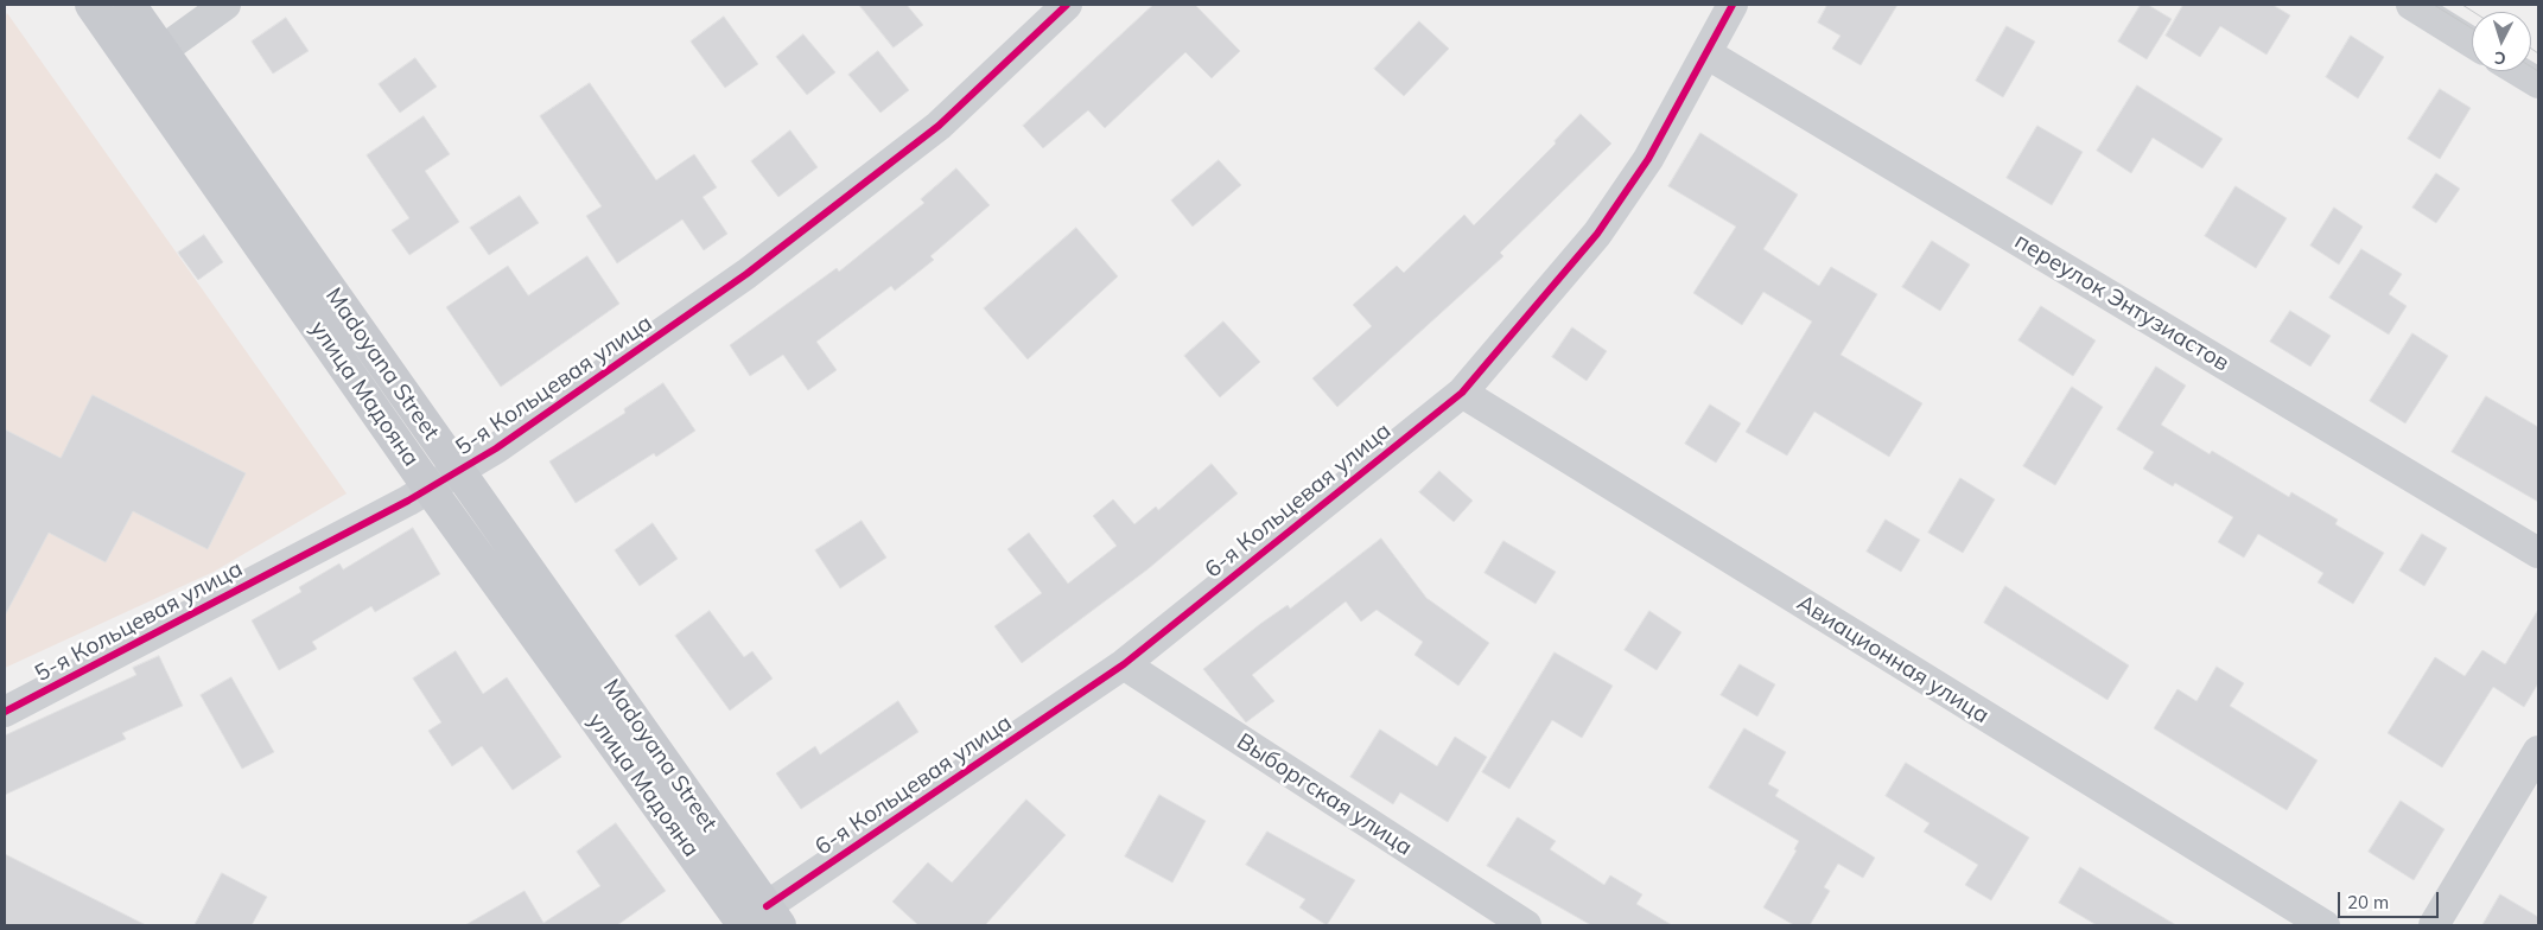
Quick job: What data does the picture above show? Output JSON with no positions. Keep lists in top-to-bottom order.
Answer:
{
  "streets": {
    "main road": ["Madoyana Street", "улица Мадояна"],
    "street": [
      "переулок Энтузиастов",
      "5-я Кольцевая улица",
      "6-я Кольцевая улица",
      "Авиационная улица",
      "Выборгская улица"
    ]
  },
  "crossings": [
    ["переулок Энтузиастов", "6-я Кольцевая улица"],
    ["Madoyana Street", "5-я Кольцевая улица"],
    ["Madoyana Street", "улица Мадояна"],
    ["Madoyana Street", "6-я Кольцевая улица"],
    ["5-я Кольцевая улица", "улица Мадояна"],
    ["улица Мадояна", "6-я Кольцевая улица"],
    ["6-я Кольцевая улица", "Авиационная улица"],
    ["6-я Кольцевая улица", "Выборгская улица"]
  ],
  "scale_bar": "20 m",
  "north": "bottom"
}
